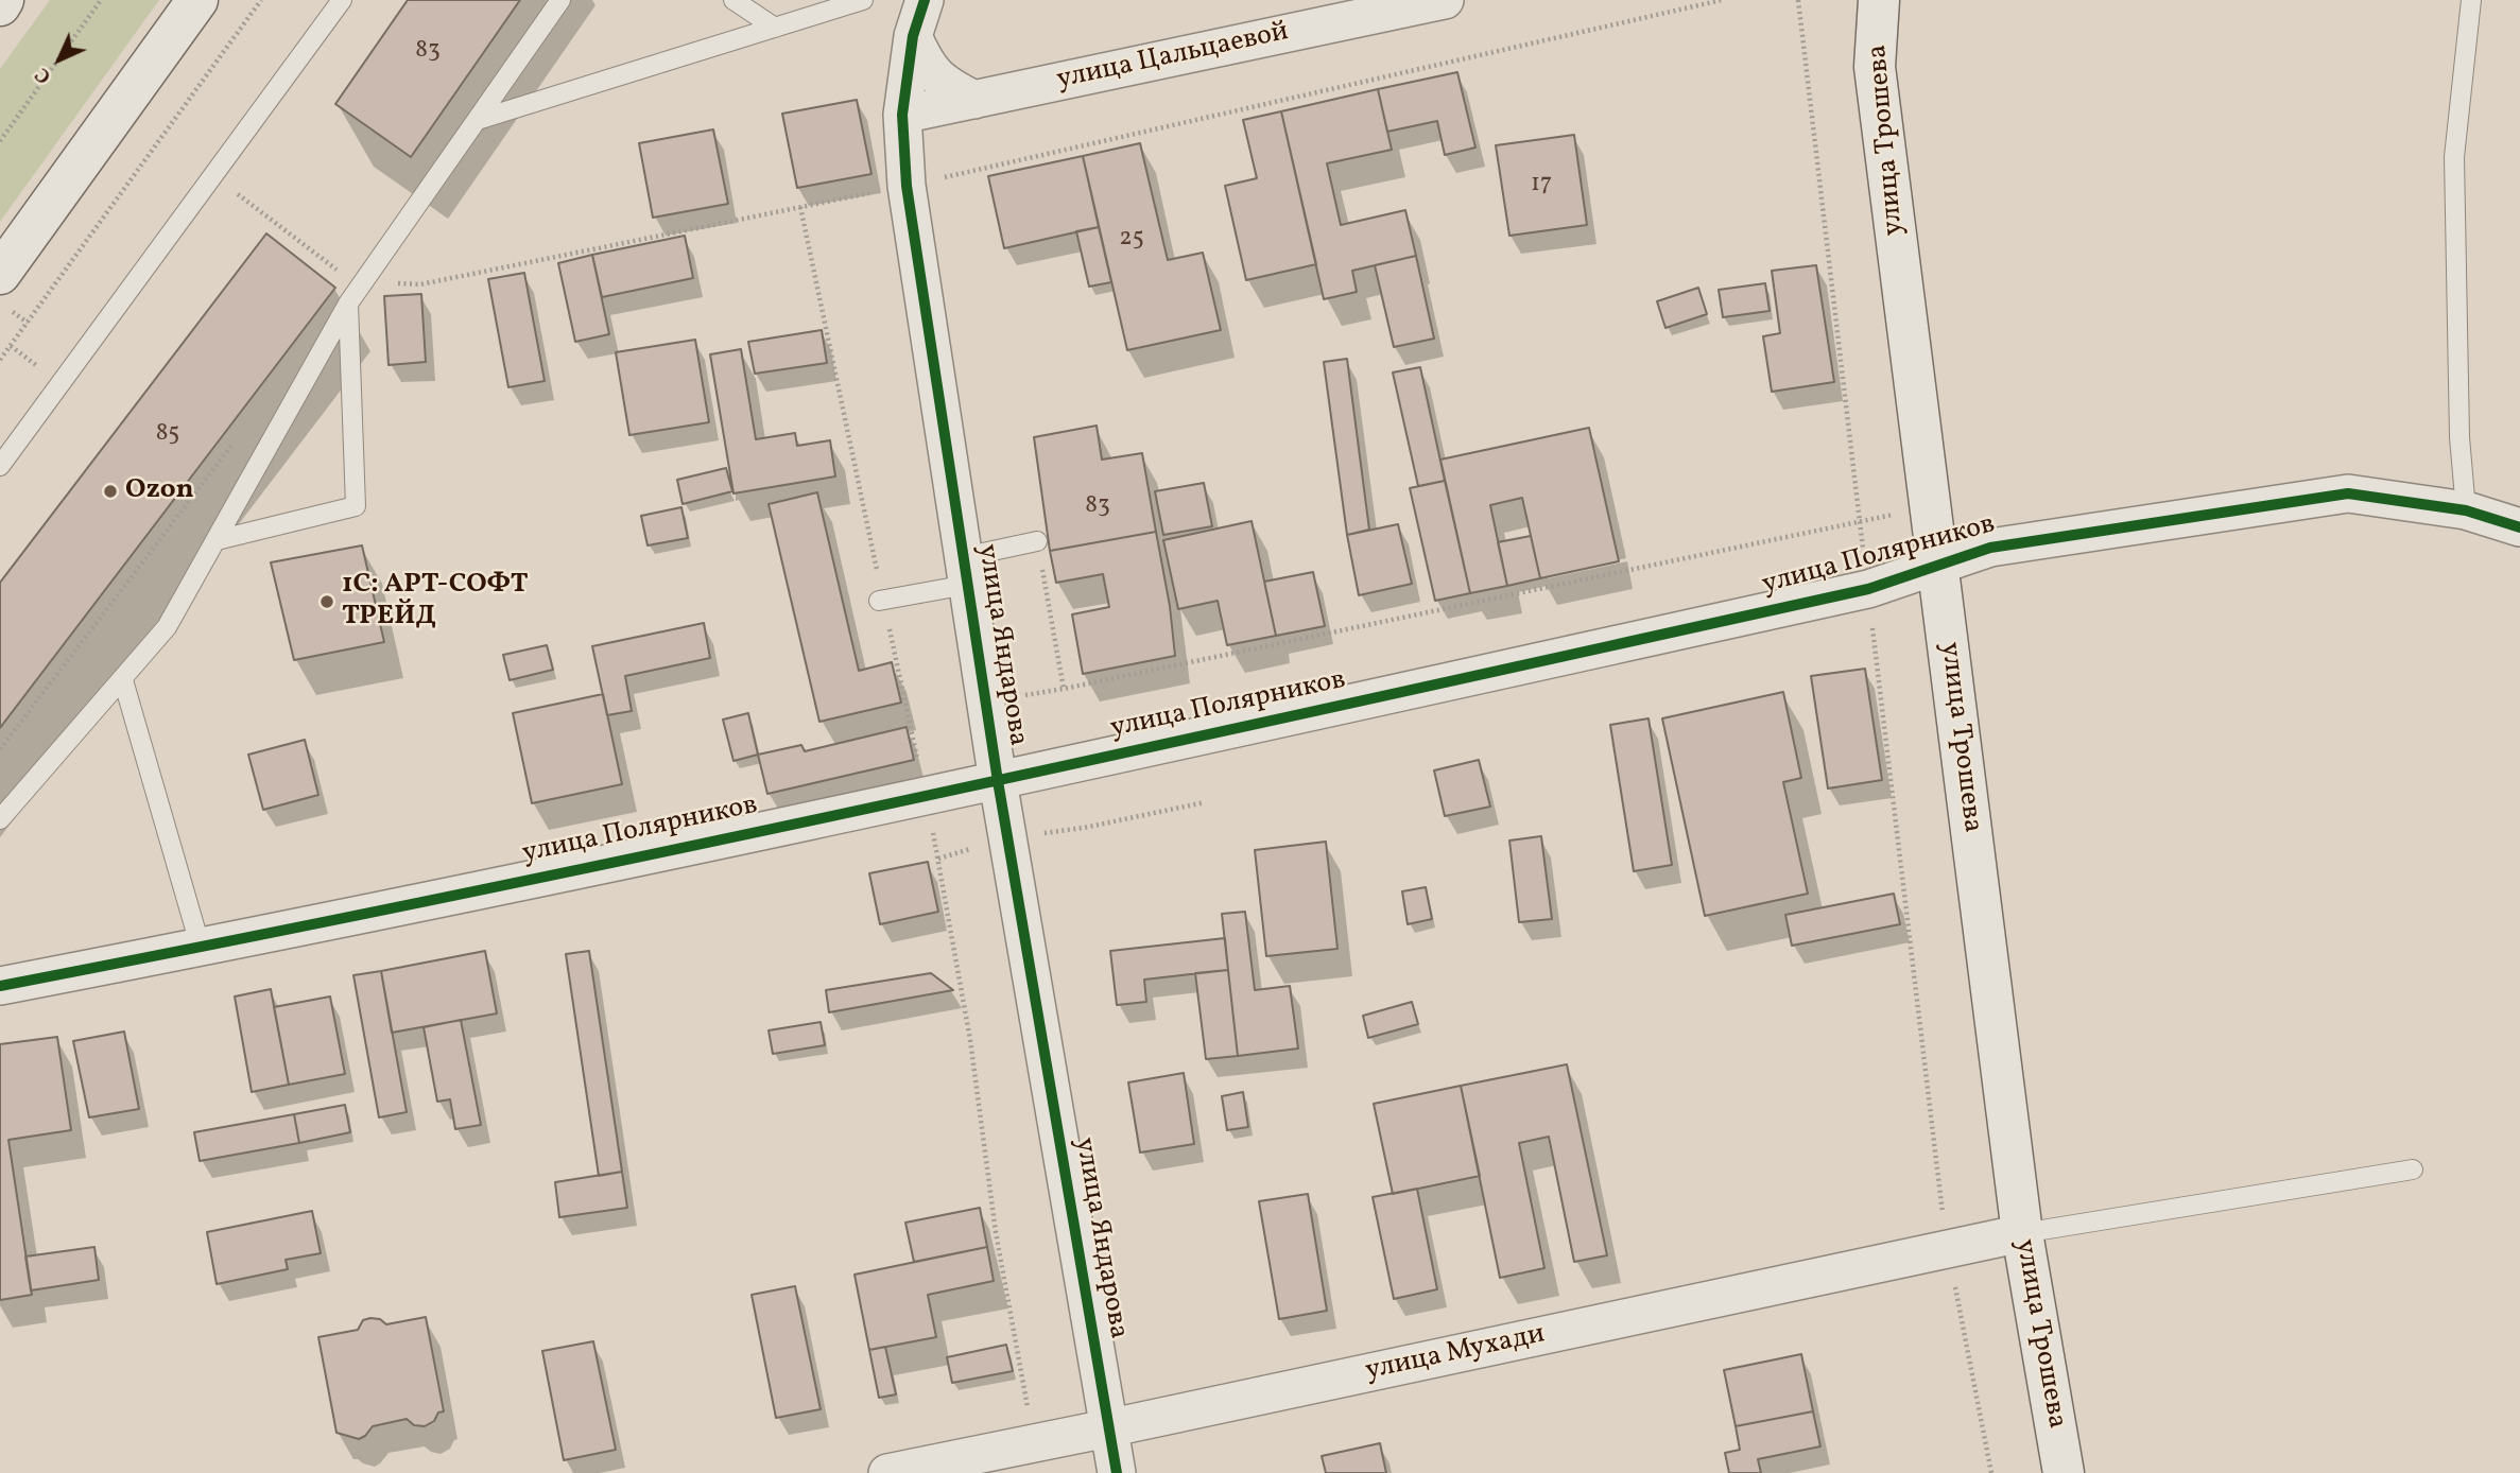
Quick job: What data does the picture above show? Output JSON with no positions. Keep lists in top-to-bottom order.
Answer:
{
  "streets": {
    "street": [
      "улица Цальцаевой",
      "улица Трошева",
      "улица Полярников",
      "улица Яндарова",
      "улица Мухади"
    ]
  },
  "crossings": [
    ["улица Цальцаевой", "улица Яндарова"],
    ["улица Трошева", "улица Полярников"],
    ["улица Трошева", "улица Мухади"],
    ["улица Полярников", "улица Яндарова"],
    ["улица Яндарова", "улица Мухади"]
  ],
  "places": ["Ozon", "1С: АРТ-СОФТ ТРЕЙД"],
  "house_numbers": [
    "83",
    "17",
    "25",
    "85",
    "83"
  ],
  "north": "bottom left"
}
